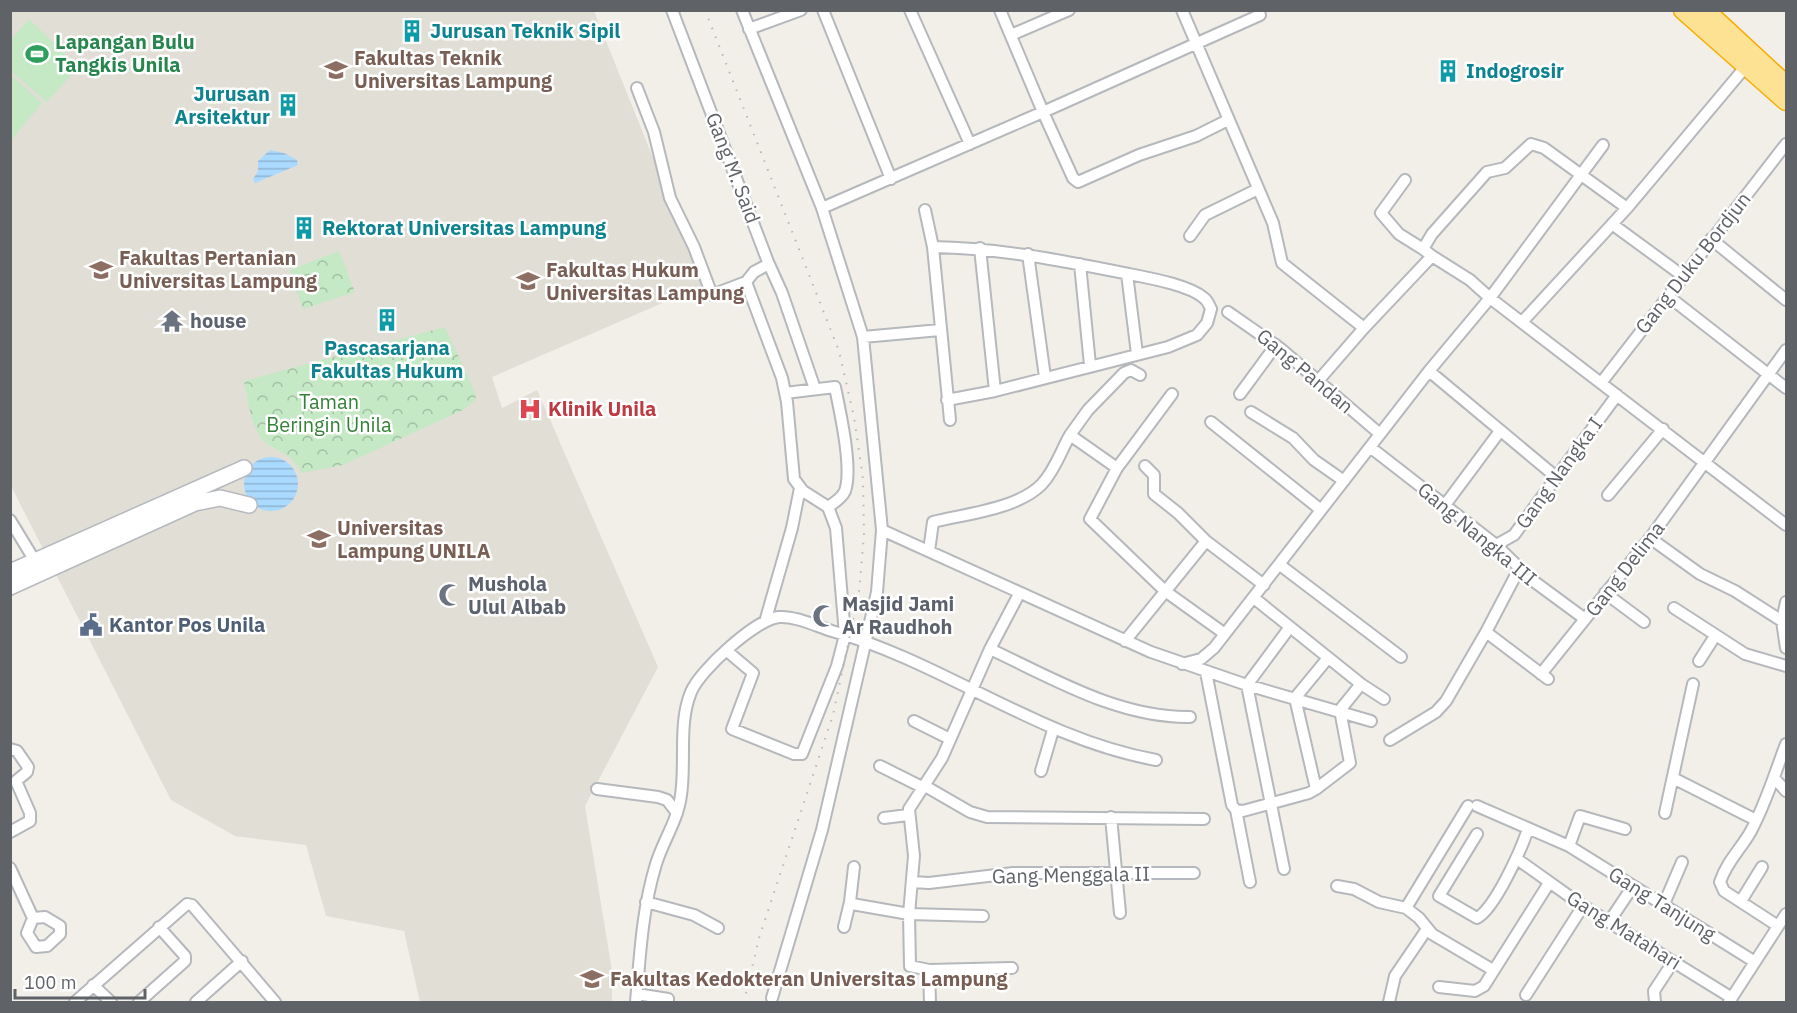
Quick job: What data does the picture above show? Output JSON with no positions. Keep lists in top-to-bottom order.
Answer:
{
  "streets": {
    "street": [
      "Gang M. Said",
      "Gang Duku Bordjun",
      "Gang Pandan",
      "Gang Nangka I",
      "Gang Nangka III",
      "Gang Delima",
      "Gang Menggala II",
      "Gang Tanjung",
      "Gang Matahari"
    ]
  },
  "crossings": [
    ["Gang Nangka I", "Gang Nangka III"],
    ["Gang Nangka III", "Gang Delima"]
  ],
  "parks": ["Taman Beringin Unila"],
  "places": {
    "building": [
      "Jurusan Teknik Sipil",
      "Indogrosir",
      "Jurusan Arsitektur",
      "Rektorat Universitas Lampung",
      "Pascasarjana Fakultas Hukum"
    ],
    "sports": ["Lapangan Bulu Tangkis Unila"],
    "school or university": [
      "Fakultas Teknik Universitas Lampung",
      "Fakultas Pertanian Universitas Lampung",
      "Fakultas Hukum Universitas Lampung",
      "Universitas Lampung UNILA",
      "Fakultas Kedokteran Universitas Lampung"
    ],
    "temple": ["house"],
    "hospital": ["Klinik Unila"],
    "mosque": ["Mushola Ulul Albab", "Masjid Jami Ar Raudhoh"],
    "public building": ["Kantor Pos Unila"]
  },
  "scale_bar": "100 m"
}
